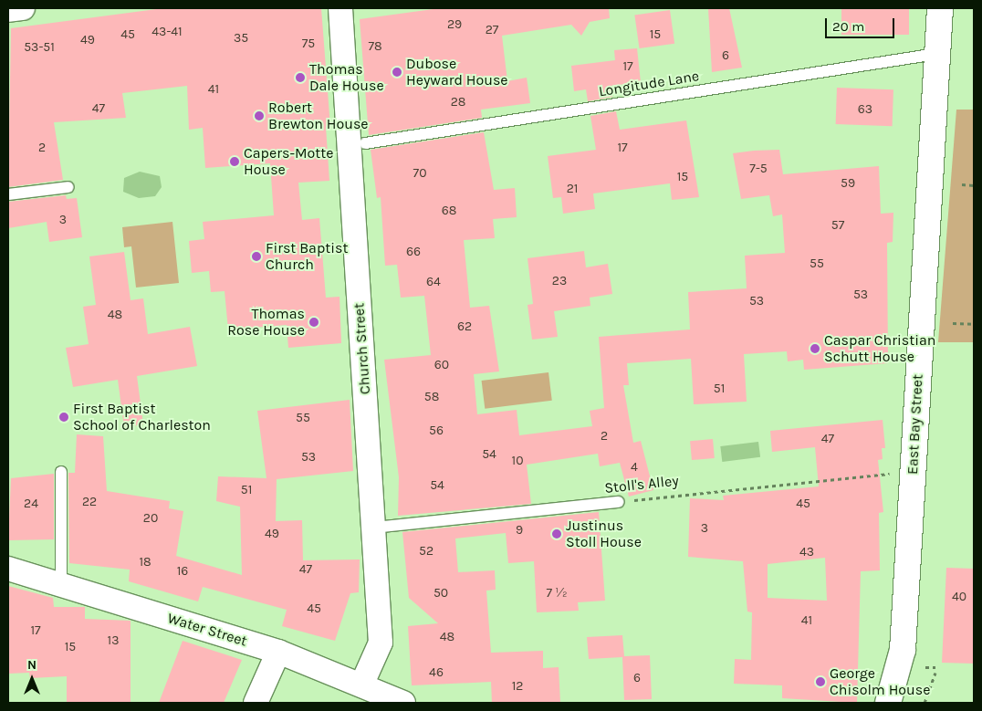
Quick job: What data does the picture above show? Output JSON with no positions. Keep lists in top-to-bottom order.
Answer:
{
  "streets": {
    "street": ["Church Street", "East Bay Street", "Water Street"],
    "lane": ["Longitude Lane", "Stoll's Alley"]
  },
  "crossings": [
    ["Longitude Lane", "East Bay Street"],
    ["Church Street", "Stoll's Alley"],
    ["Church Street", "Water Street"],
    ["East Bay Street", "Stoll's Alley"]
  ],
  "places": [
    "Dubose Heyward House",
    "Thomas Dale House",
    "Robert Brewton House",
    "Capers-Motte House",
    "First Baptist Church",
    "Thomas Rose House",
    "Caspar Christian Schutt House",
    "First Baptist School of Charleston",
    "Justinus Stoll House",
    "George Chisolm House"
  ],
  "house_numbers": [
    "29",
    "27",
    "43-41",
    "45",
    "15",
    "35",
    "49",
    "75",
    "78",
    "53-51",
    "6",
    "17",
    "41",
    "28",
    "47",
    "63",
    "2",
    "17",
    "7-5",
    "70",
    "15",
    "59",
    "21",
    "68",
    "3",
    "57",
    "66",
    "55",
    "23",
    "64",
    "53",
    "53",
    "48",
    "62",
    "60",
    "51",
    "58",
    "55",
    "56",
    "2",
    "47",
    "54",
    "53",
    "10",
    "4",
    "54",
    "51",
    "22",
    "24",
    "45",
    "20",
    "3",
    "9",
    "49",
    "52",
    "43",
    "18",
    "47",
    "16",
    "50",
    "7 ½",
    "40",
    "45",
    "41",
    "17",
    "48",
    "13",
    "15",
    "46",
    "6",
    "12"
  ],
  "scale_bar": "20 m",
  "north": "top"
}
